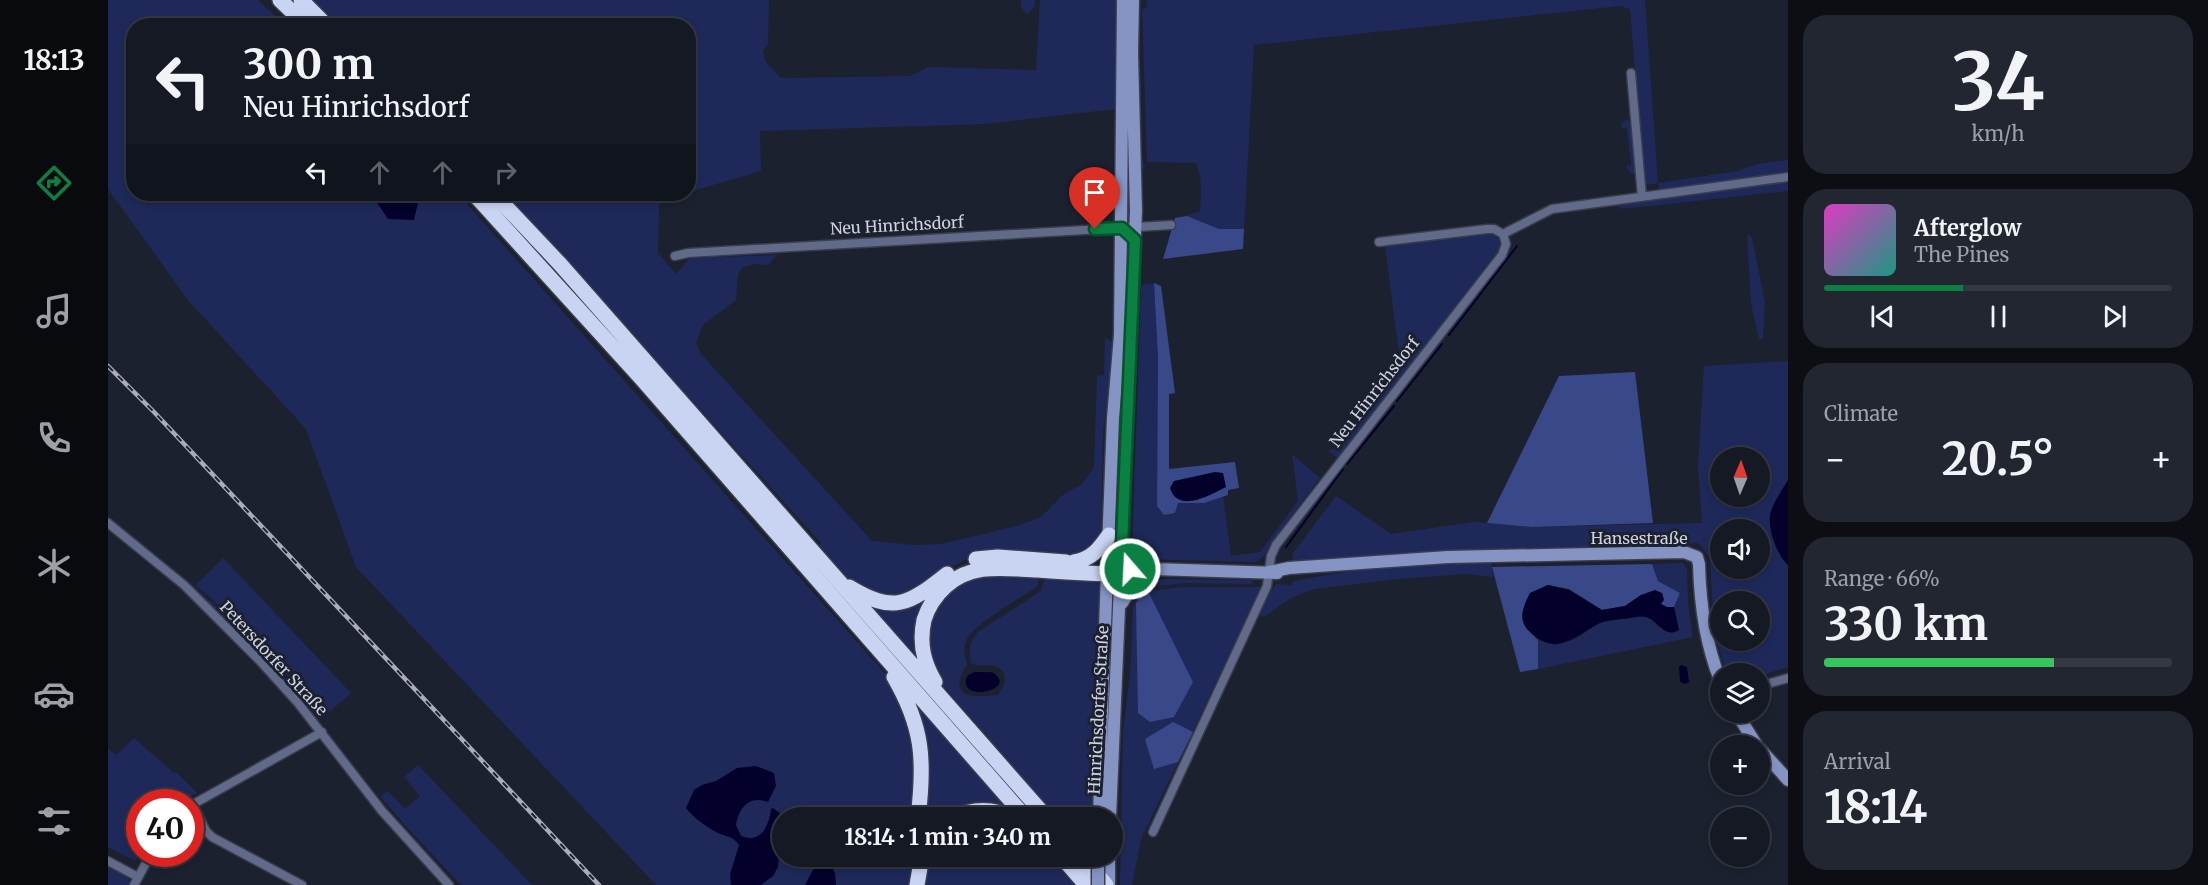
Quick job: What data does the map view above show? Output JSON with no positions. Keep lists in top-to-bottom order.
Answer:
{
  "streets": {
    "main road": ["Hansestraße", "Hinrichsdorfer Straße"],
    "street": ["Neu Hinrichsdorf", "Petersdorfer Straße"]
  },
  "crossings": [
    ["Neu Hinrichsdorf", "Hansestraße"]
  ],
  "north": "top",
  "page": {
    "tabs": "18:13",
    "tile": [
      ["34", "km/h"],
      "Climate",
      ["Range · 66%", "330 km"],
      ["Arrival", "18:14"]
    ],
    "turn": ["300 m", "Neu Hinrichsdorf"],
    "song": ["Afterglow", "The Pines"],
    "heat": ["−", "20.5°", "+"],
    "map_buttons": ["+", "−"],
    "limit": "40",
    "trip": "18:14 · 1 min · 340 m"
  }
}
